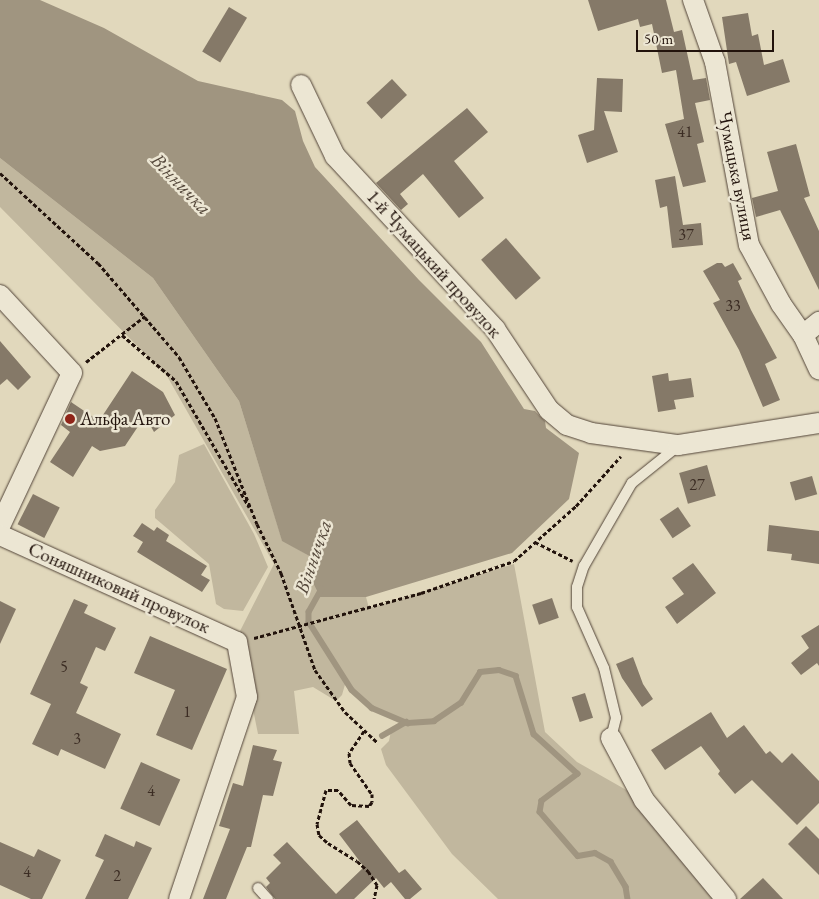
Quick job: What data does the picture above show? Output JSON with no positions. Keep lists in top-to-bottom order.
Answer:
{
  "streets": {
    "street": ["Чумацька вулиця", "1-й Чумацький провулок", "Соняшниковий провулок"]
  },
  "water": ["Вінничка"],
  "places": ["Альфа Авто"],
  "house_numbers": [
    "41",
    "37",
    "33",
    "27",
    "5",
    "1",
    "3",
    "4",
    "4",
    "2"
  ],
  "scale_bar": "50 m"
}
